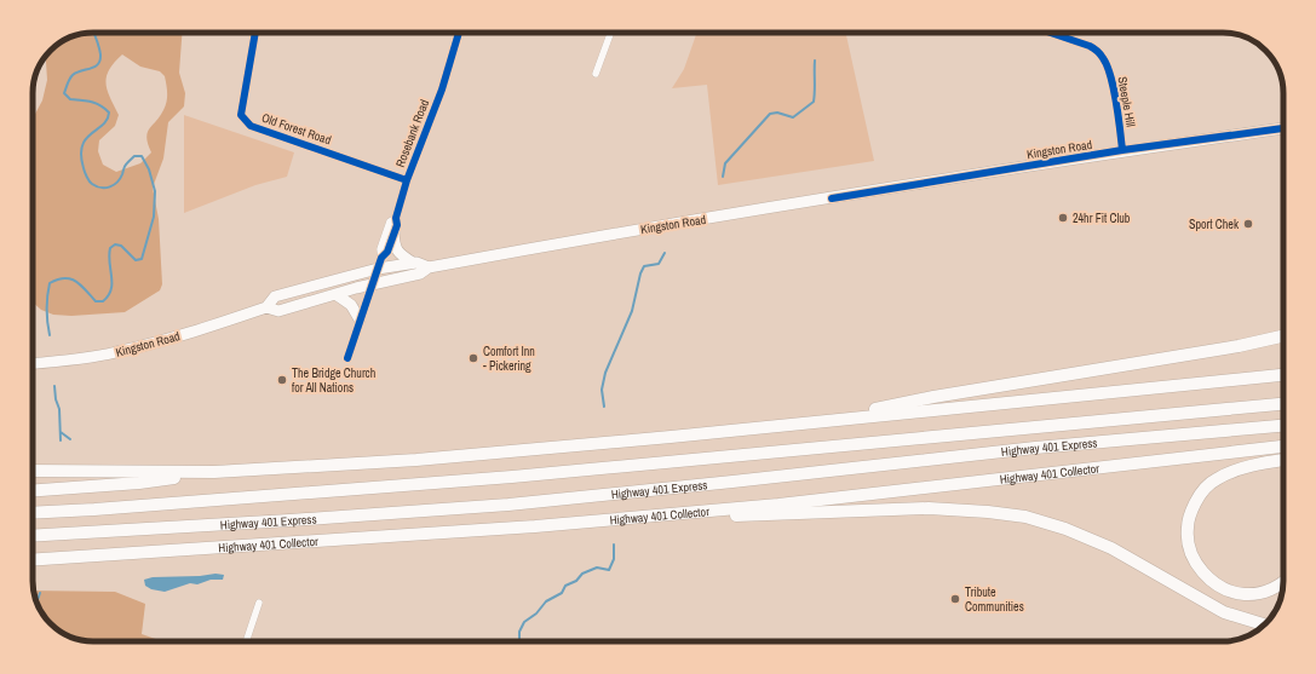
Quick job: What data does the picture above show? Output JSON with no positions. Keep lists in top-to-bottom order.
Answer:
{
  "streets": {
    "highway": ["Highway 401 Express", "Highway 401 Collector"],
    "main road": ["Kingston Road"],
    "street": ["Steeple Hill", "Old Forest Road", "Rosebank Road"]
  },
  "crossings": [
    ["Steeple Hill", "Kingston Road"],
    ["Old Forest Road", "Rosebank Road"],
    ["Rosebank Road", "Kingston Road"]
  ],
  "places": [
    "24hr Fit Club",
    "Sport Chek",
    "Comfort Inn - Pickering",
    "The Bridge Church for All Nations",
    "Tribute Communities"
  ]
}
